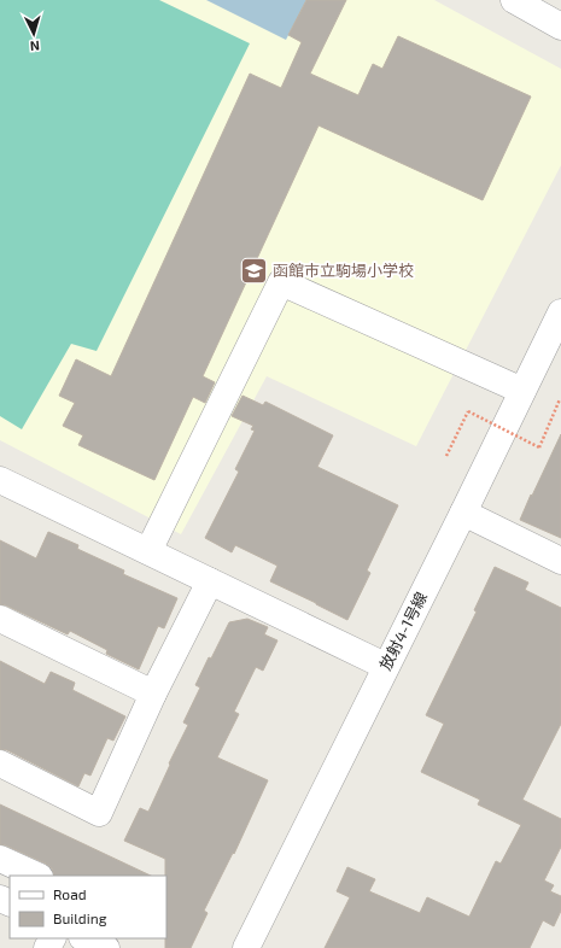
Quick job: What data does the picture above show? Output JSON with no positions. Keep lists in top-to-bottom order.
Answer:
{
  "streets": {
    "street": ["放射4-1号線"]
  },
  "places": {
    "school or university": ["函館市立駒場小学校"]
  },
  "legend": ["Road", "Building"],
  "north": "bottom"
}
